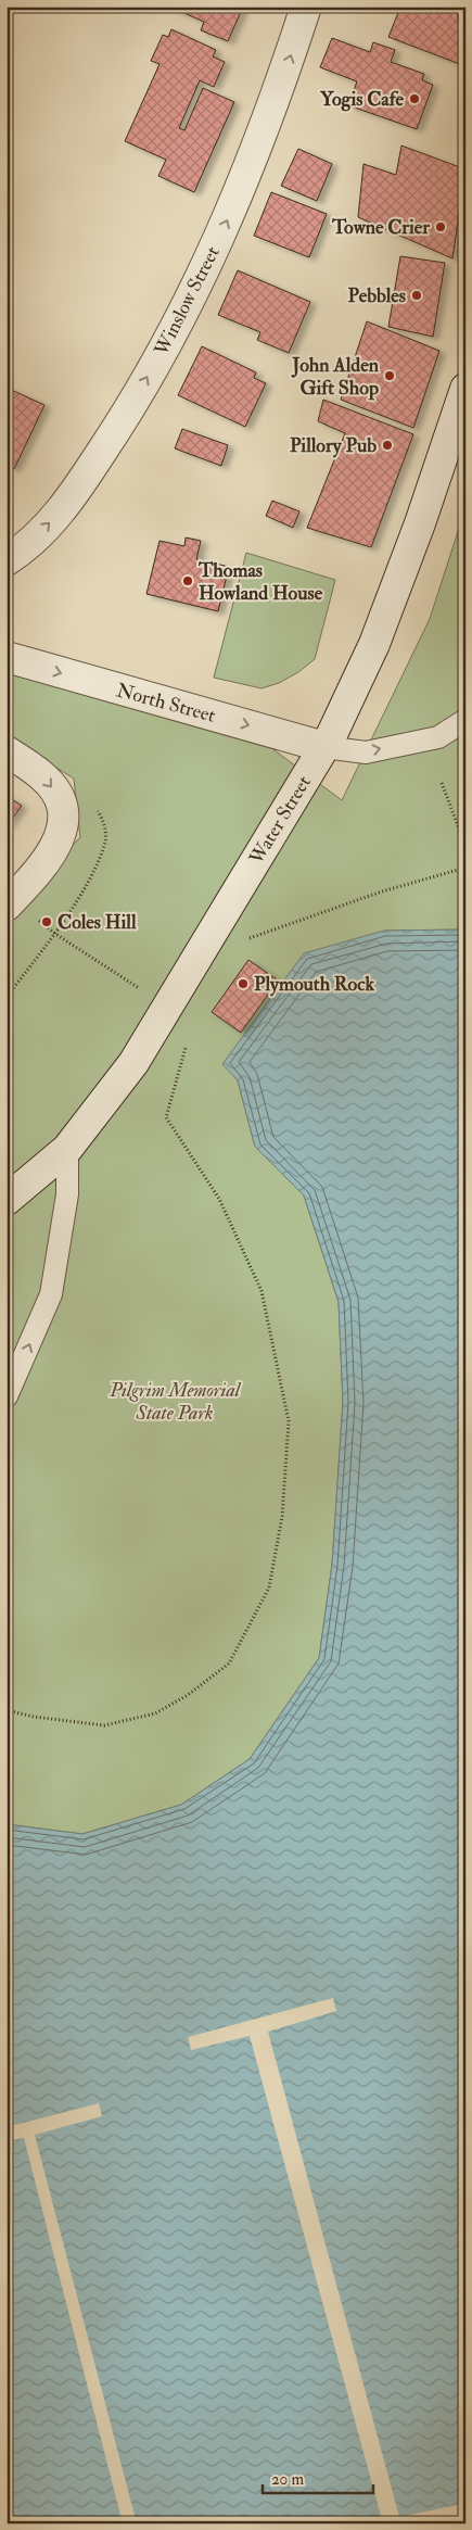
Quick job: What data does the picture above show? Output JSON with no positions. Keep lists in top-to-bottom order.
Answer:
{
  "streets": {
    "street": ["Winslow Street", "North Street", "Water Street"]
  },
  "crossings": [
    ["North Street", "Water Street"]
  ],
  "one_way": ["Winslow Street", "North Street"],
  "parks": ["Pilgrim Memorial State Park"],
  "places": [
    "Yogis Cafe",
    "Towne Crier",
    "Pebbles",
    "John Alden Gift Shop",
    "Pillory Pub",
    "Thomas Howland House",
    "Coles Hill",
    "Plymouth Rock"
  ],
  "scale_bar": "20 m"
}
